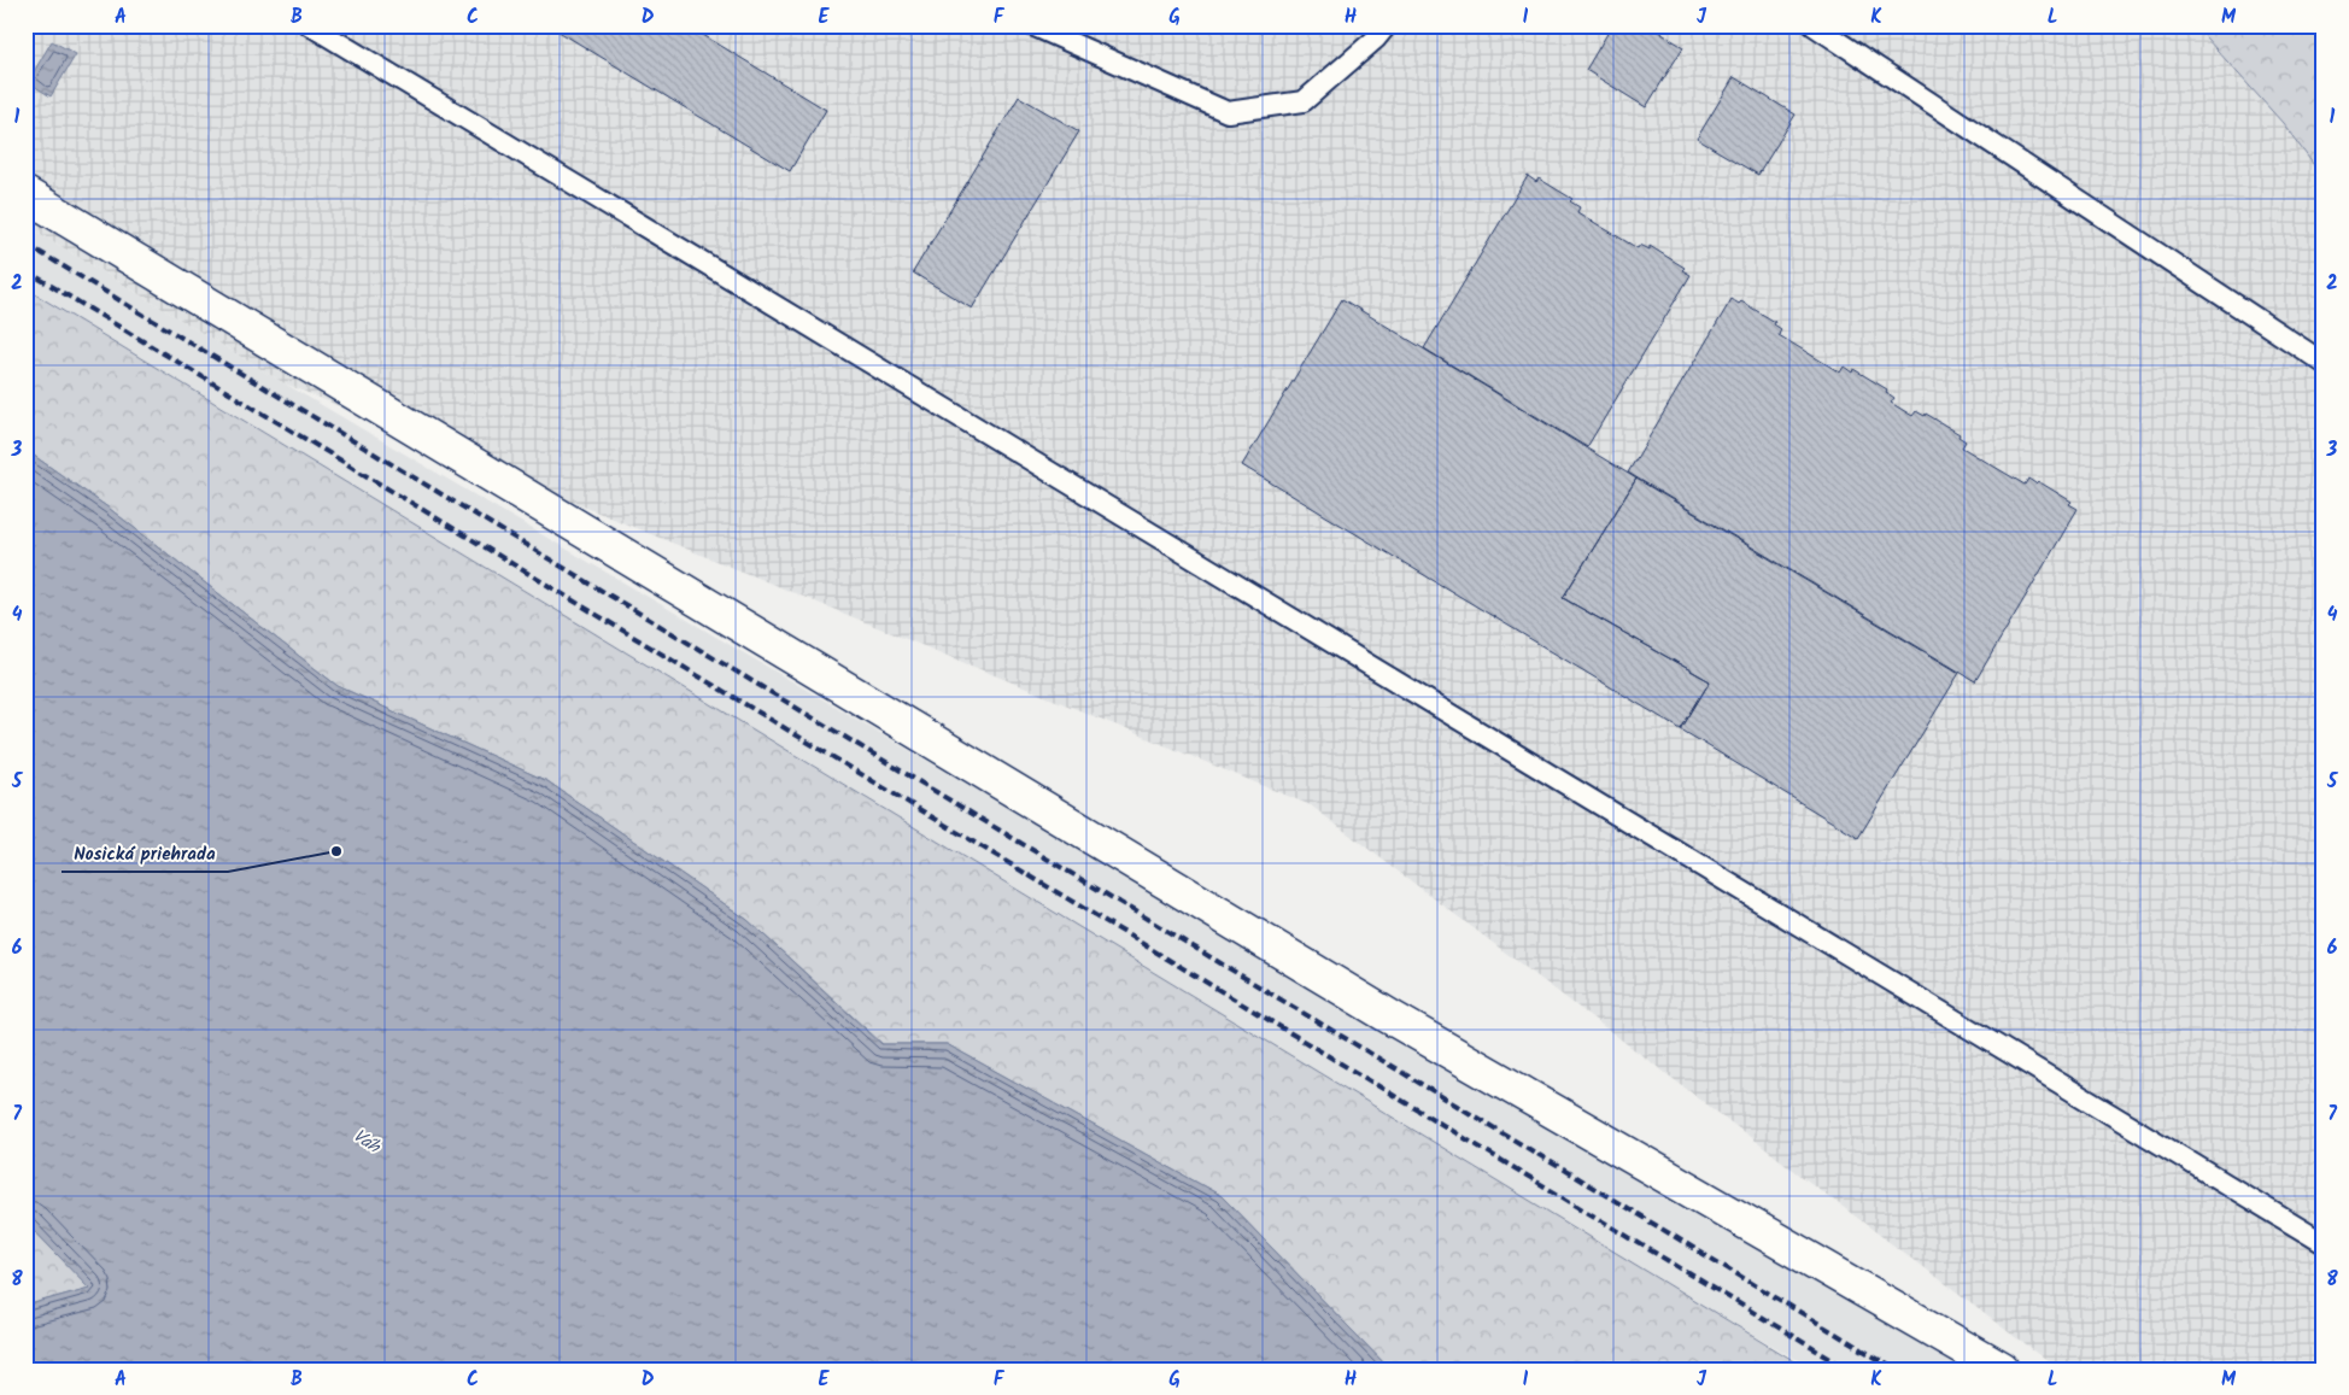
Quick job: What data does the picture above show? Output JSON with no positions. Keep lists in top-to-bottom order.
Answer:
{
  "water": ["Váh"],
  "places": ["Nosická priehrada"],
  "grid": {
    "columns": [
      "A",
      "B",
      "C",
      "D",
      "E",
      "F",
      "G",
      "H",
      "I",
      "J",
      "K",
      "L",
      "M"
    ],
    "rows": [
      "1",
      "2",
      "3",
      "4",
      "5",
      "6",
      "7",
      "8"
    ]
  }
}
